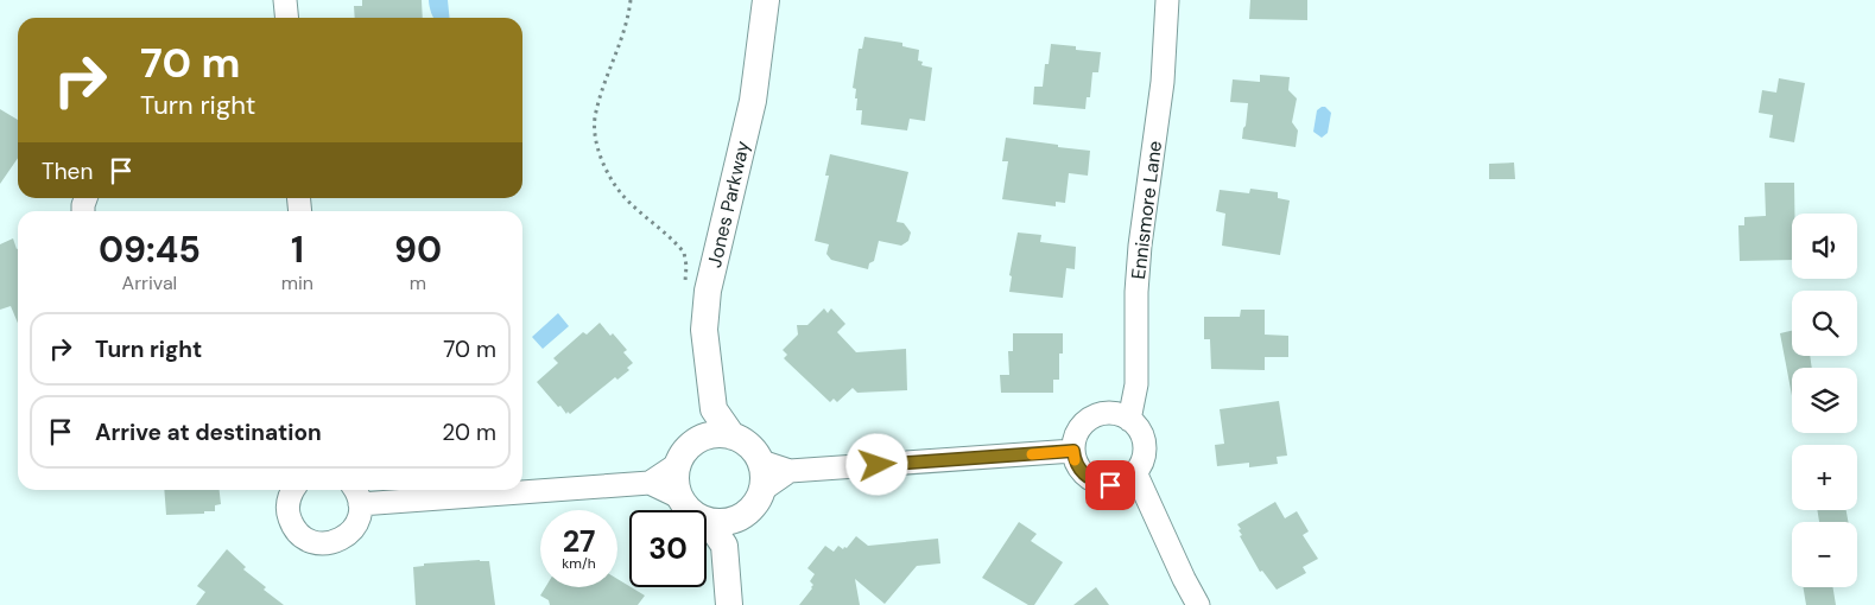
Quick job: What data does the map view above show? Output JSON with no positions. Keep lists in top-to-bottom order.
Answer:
{
  "streets": {
    "street": ["Jones Parkway", "Ennismore Lane"]
  },
  "page": {
    "turn": ["70 m", "Turn right"],
    "then": "Then",
    "eta": [
      "09:45",
      "Arrival",
      "1",
      "min",
      "90",
      "m"
    ],
    "map_buttons": ["+", "−"],
    "list": [
      {
        "name": "Turn right",
        "value": "70 m"
      },
      {
        "name": "Arrive at destination",
        "value": "20 m"
      }
    ],
    "speed": "27 km/h",
    "limit": "30"
  }
}
